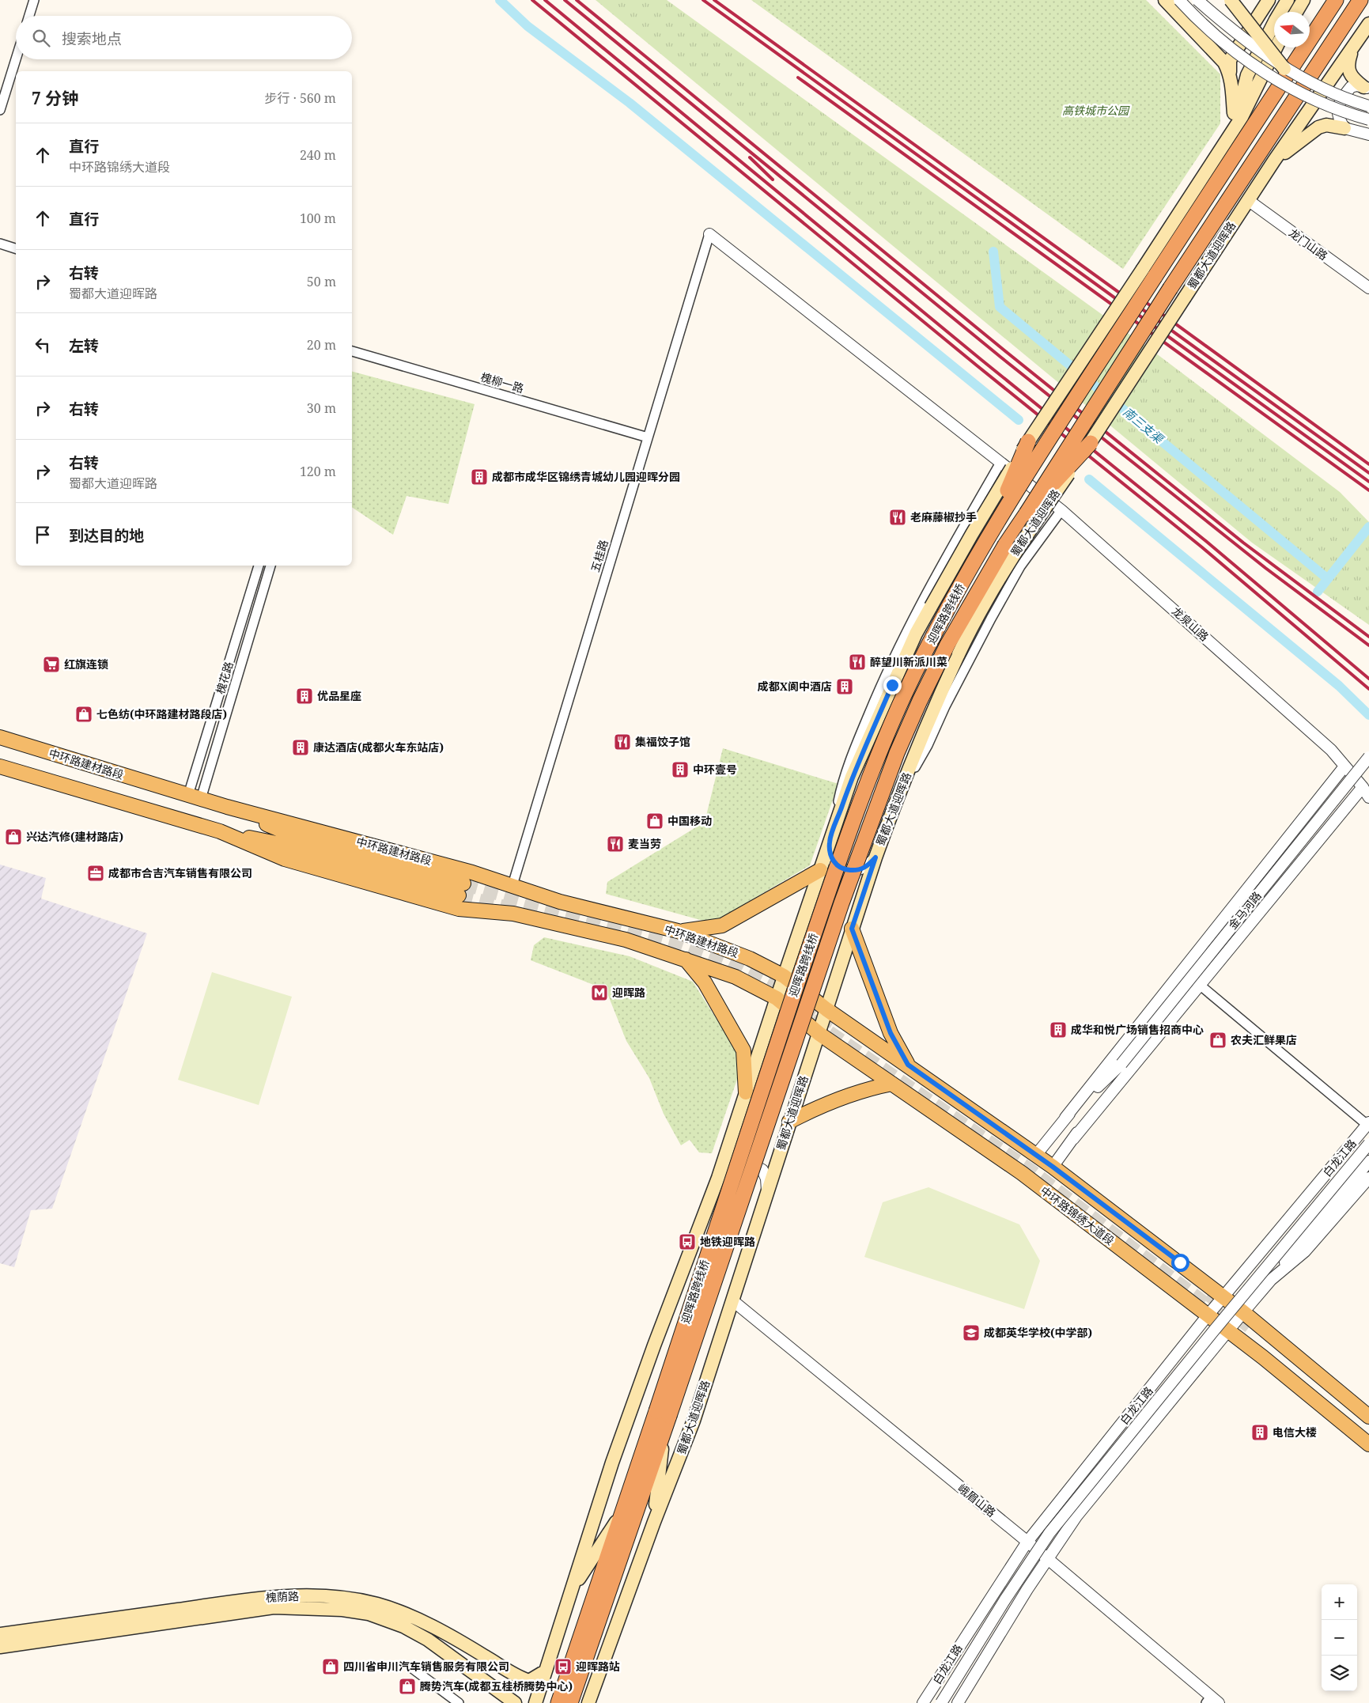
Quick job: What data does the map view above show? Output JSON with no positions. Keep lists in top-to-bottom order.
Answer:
{
  "streets": {
    "highway": ["蜀都大道迎晖路", "迎晖路跨线桥"],
    "main road": ["中环路建材路段", "中环路锦绣大道段", "槐荫路"],
    "street": [
      "龙门山路",
      "槐柳一路",
      "五桂路",
      "龙泉山路",
      "槐花路",
      "金马河路",
      "白龙江路",
      "峨眉山路"
    ]
  },
  "crossings": [
    ["龙门山路", "蜀都大道迎晖路"],
    ["蜀都大道迎晖路", "迎晖路跨线桥"],
    ["蜀都大道迎晖路", "中环路锦绣大道段"],
    ["蜀都大道迎晖路", "峨眉山路"],
    ["槐柳一路", "五桂路"],
    ["五桂路", "龙泉山路"],
    ["五桂路", "中环路建材路段"],
    ["槐花路", "中环路建材路段"],
    ["中环路建材路段", "中环路锦绣大道段"],
    ["白龙江路", "中环路锦绣大道段"],
    ["白龙江路", "峨眉山路"]
  ],
  "water": ["南三支渠"],
  "parks": ["高铁城市公园"],
  "places": {
    "building": [
      "成都市成华区锦绣青城幼儿园迎晖分园",
      "成都X阆中酒店",
      "优品星座",
      "康达酒店(成都火车东站店)",
      "中环壹号",
      "成华和悦广场销售招商中心",
      "电信大楼"
    ],
    "restaurant": [
      "老麻藤椒抄手",
      "醉望川新派川菜",
      "集福饺子馆",
      "麦当劳"
    ],
    "supermarket": ["红旗连锁"],
    "shop": [
      "七色纺(中环路建材路段店)",
      "中国移动",
      "兴达汽修(建材路店)",
      "农夫汇鲜果店",
      "四川省申川汽车销售服务有限公司",
      "腾势汽车(成都五桂桥腾势中心)"
    ],
    "office": ["成都市合吉汽车销售有限公司"],
    "metro station": ["迎晖路"],
    "bus stop": ["地铁迎晖路", "迎晖路站"],
    "school or university": ["成都英华学校(中学部)"]
  },
  "north": "left",
  "page": {
    "search": "搜索地点",
    "heading": ["7 分钟", "步行 · 560 m"],
    "list": [
      ["直行", "中环路锦绣大道段", "240 m"],
      ["直行", "100 m"],
      ["右转", "蜀都大道迎晖路", "50 m"],
      ["左转", "20 m"],
      ["右转", "30 m"],
      ["右转", "蜀都大道迎晖路", "120 m"],
      "到达目的地"
    ],
    "map_buttons": ["+", "−"]
  }
}
